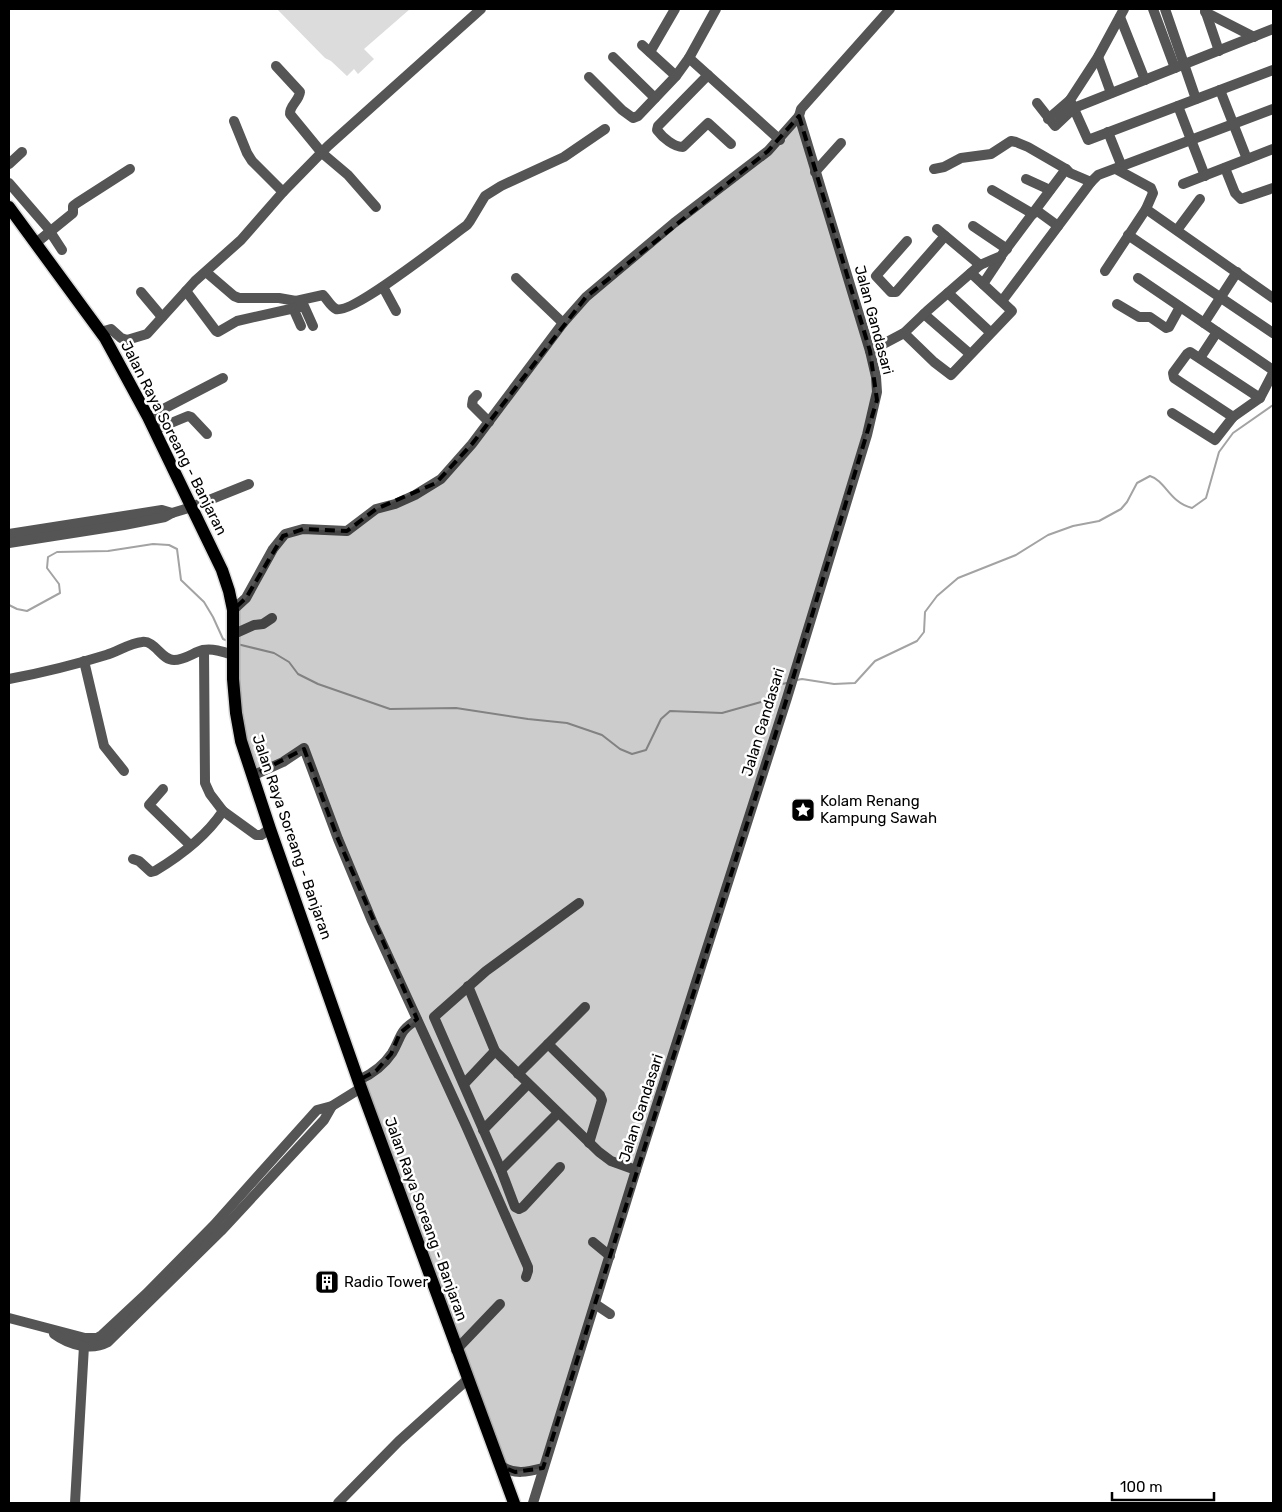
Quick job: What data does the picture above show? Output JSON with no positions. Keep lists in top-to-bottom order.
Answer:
{
  "streets": {
    "main road": ["Jalan Raya Soreang - Banjaran"],
    "street": ["Jalan Gandasari"]
  },
  "places": {
    "place": ["Kolam Renang Kampung Sawah"],
    "building": ["Radio Tower"]
  },
  "scale_bar": "100 m"
}
